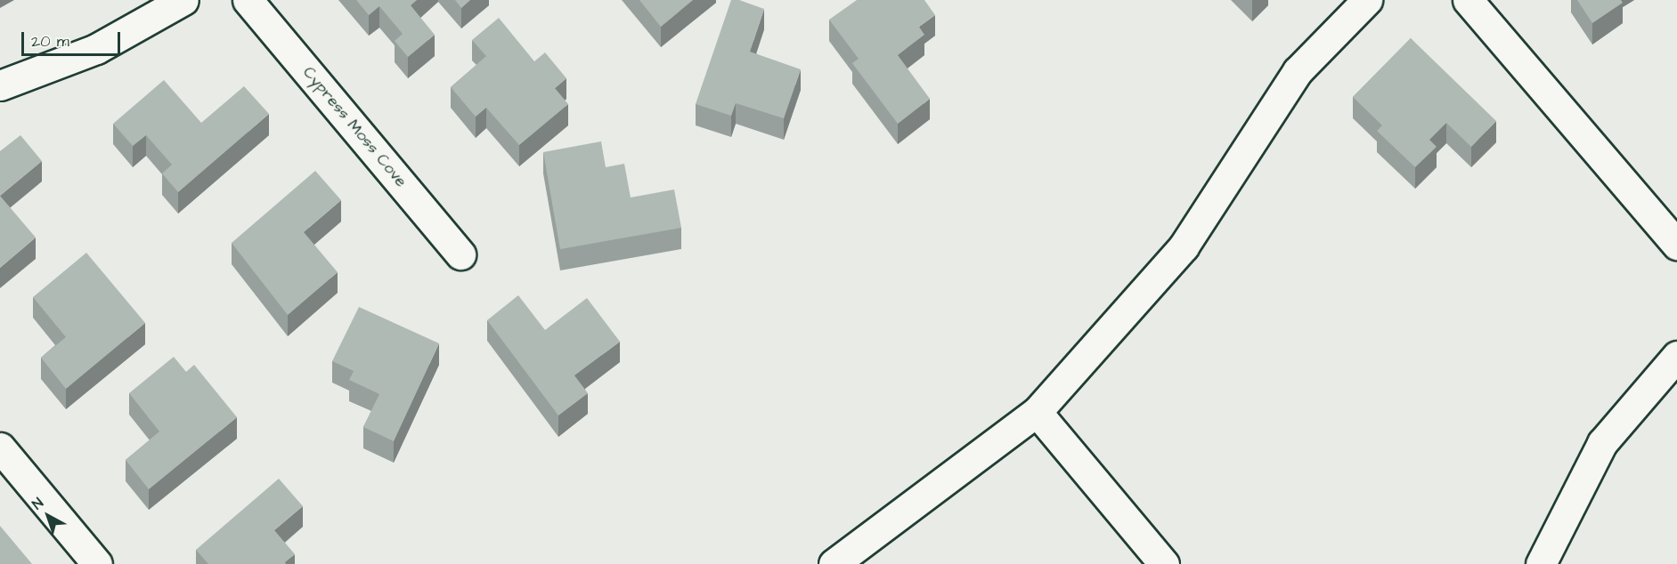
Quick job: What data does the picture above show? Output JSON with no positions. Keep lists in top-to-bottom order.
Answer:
{
  "streets": {
    "street": ["Cypress Moss Cove"]
  },
  "scale_bar": "20 m",
  "north": "top left"
}
